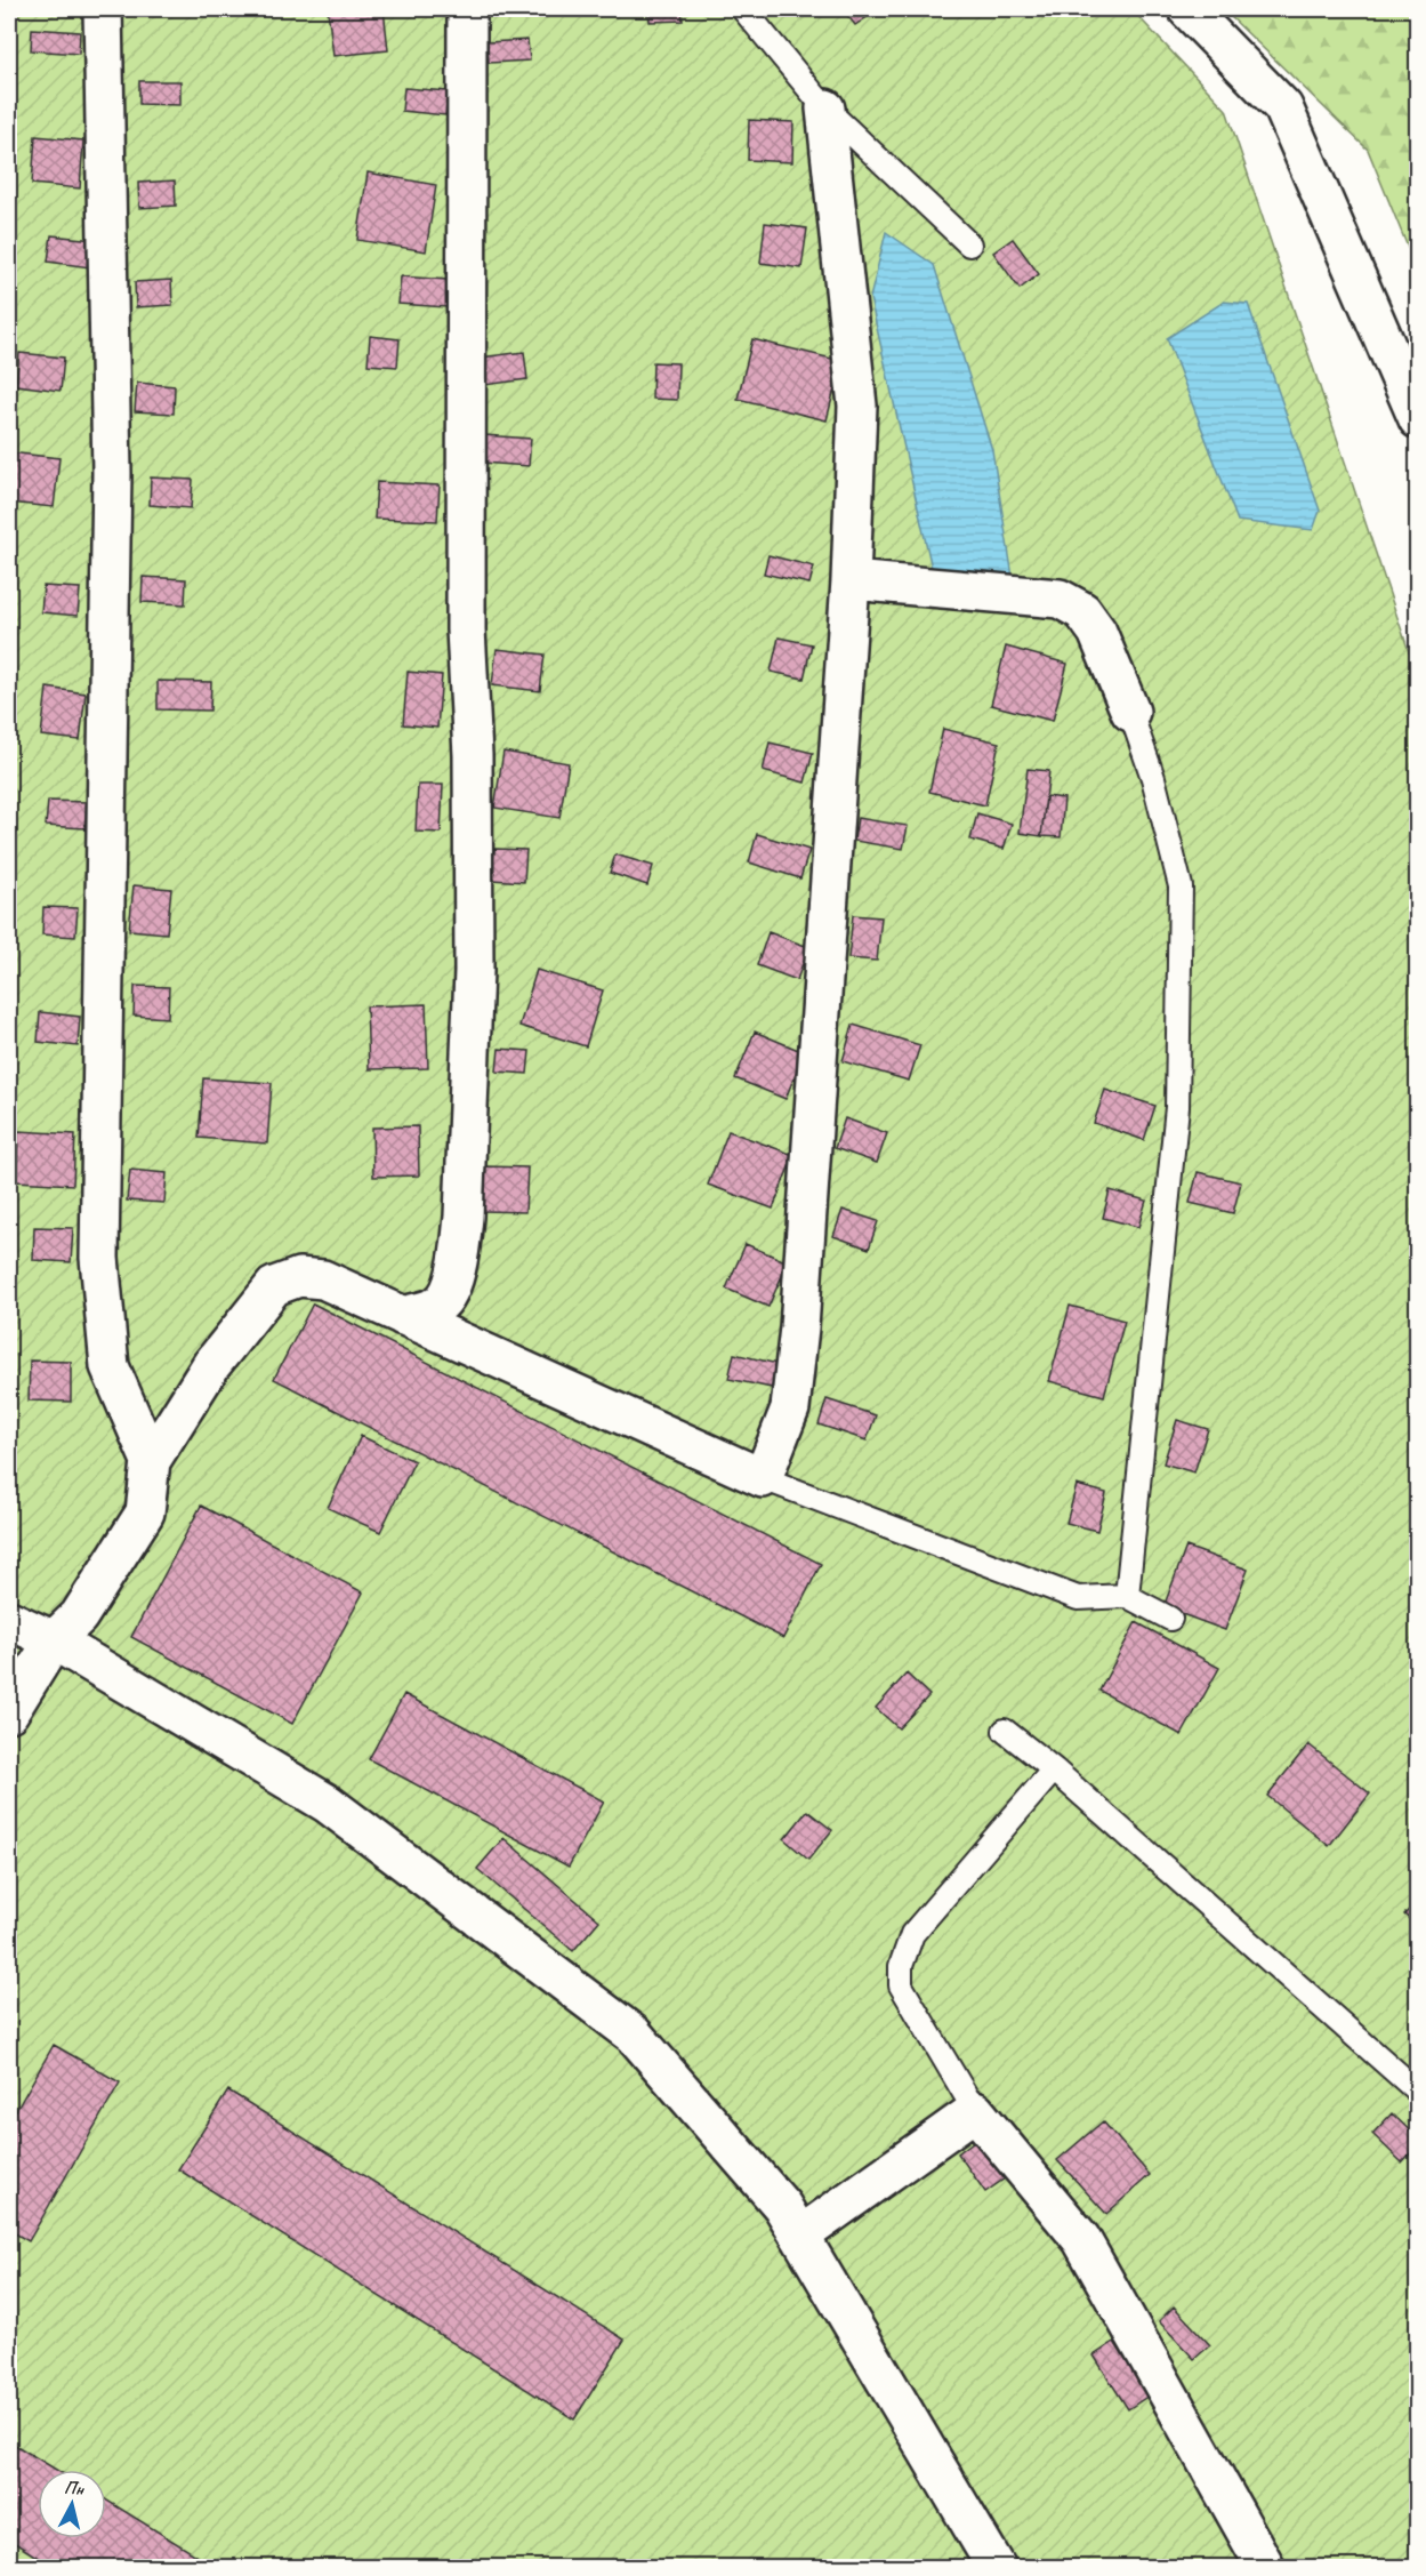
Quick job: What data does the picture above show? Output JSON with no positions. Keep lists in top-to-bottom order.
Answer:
{
  "north": "top"
}
